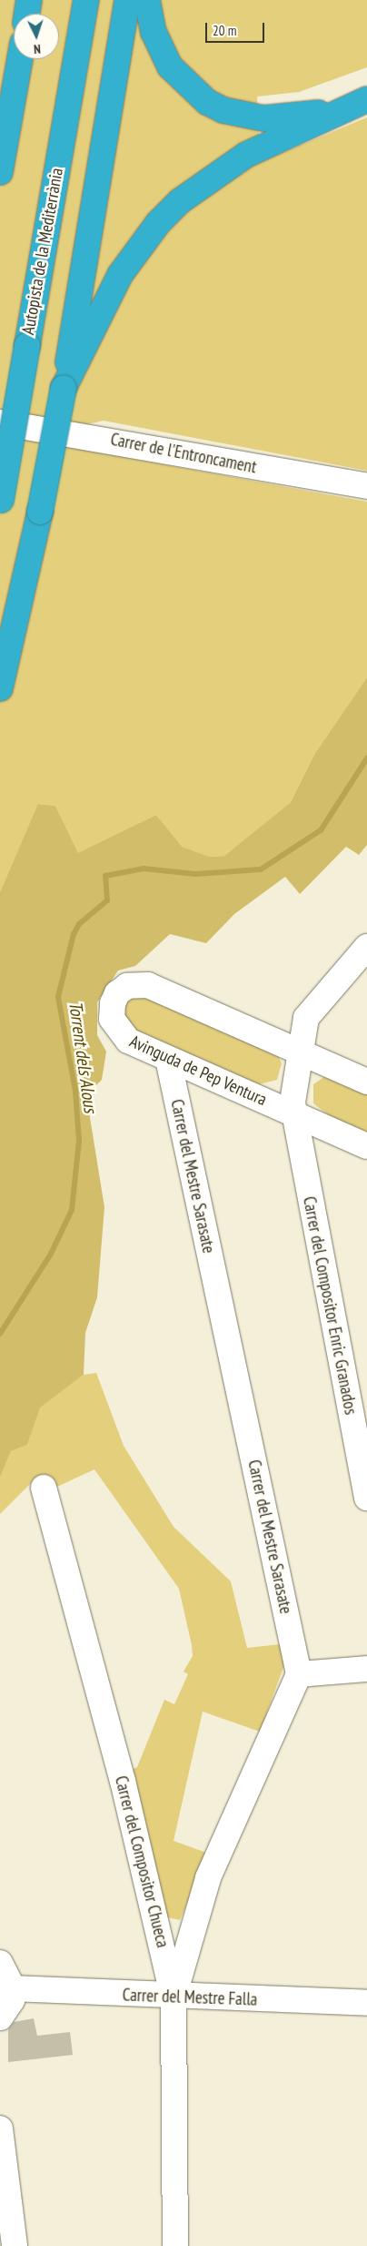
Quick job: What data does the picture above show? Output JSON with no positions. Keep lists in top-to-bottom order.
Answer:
{
  "streets": {
    "highway": ["Autopista de la Mediterrània"],
    "street": [
      "Carrer de l'Entroncament",
      "Avinguda de Pep Ventura",
      "Carrer del Mestre Sarasate",
      "Carrer del Compositor Enric Granados",
      "Carrer del Compositor Chueca",
      "Carrer del Mestre Falla"
    ]
  },
  "crossings": [
    ["Avinguda de Pep Ventura", "Carrer del Mestre Sarasate"],
    ["Avinguda de Pep Ventura", "Carrer del Compositor Enric Granados"],
    ["Carrer del Compositor Chueca", "Carrer del Mestre Falla"]
  ],
  "water": ["Torrent dels Alous"],
  "scale_bar": "20 m",
  "north": "bottom"
}
